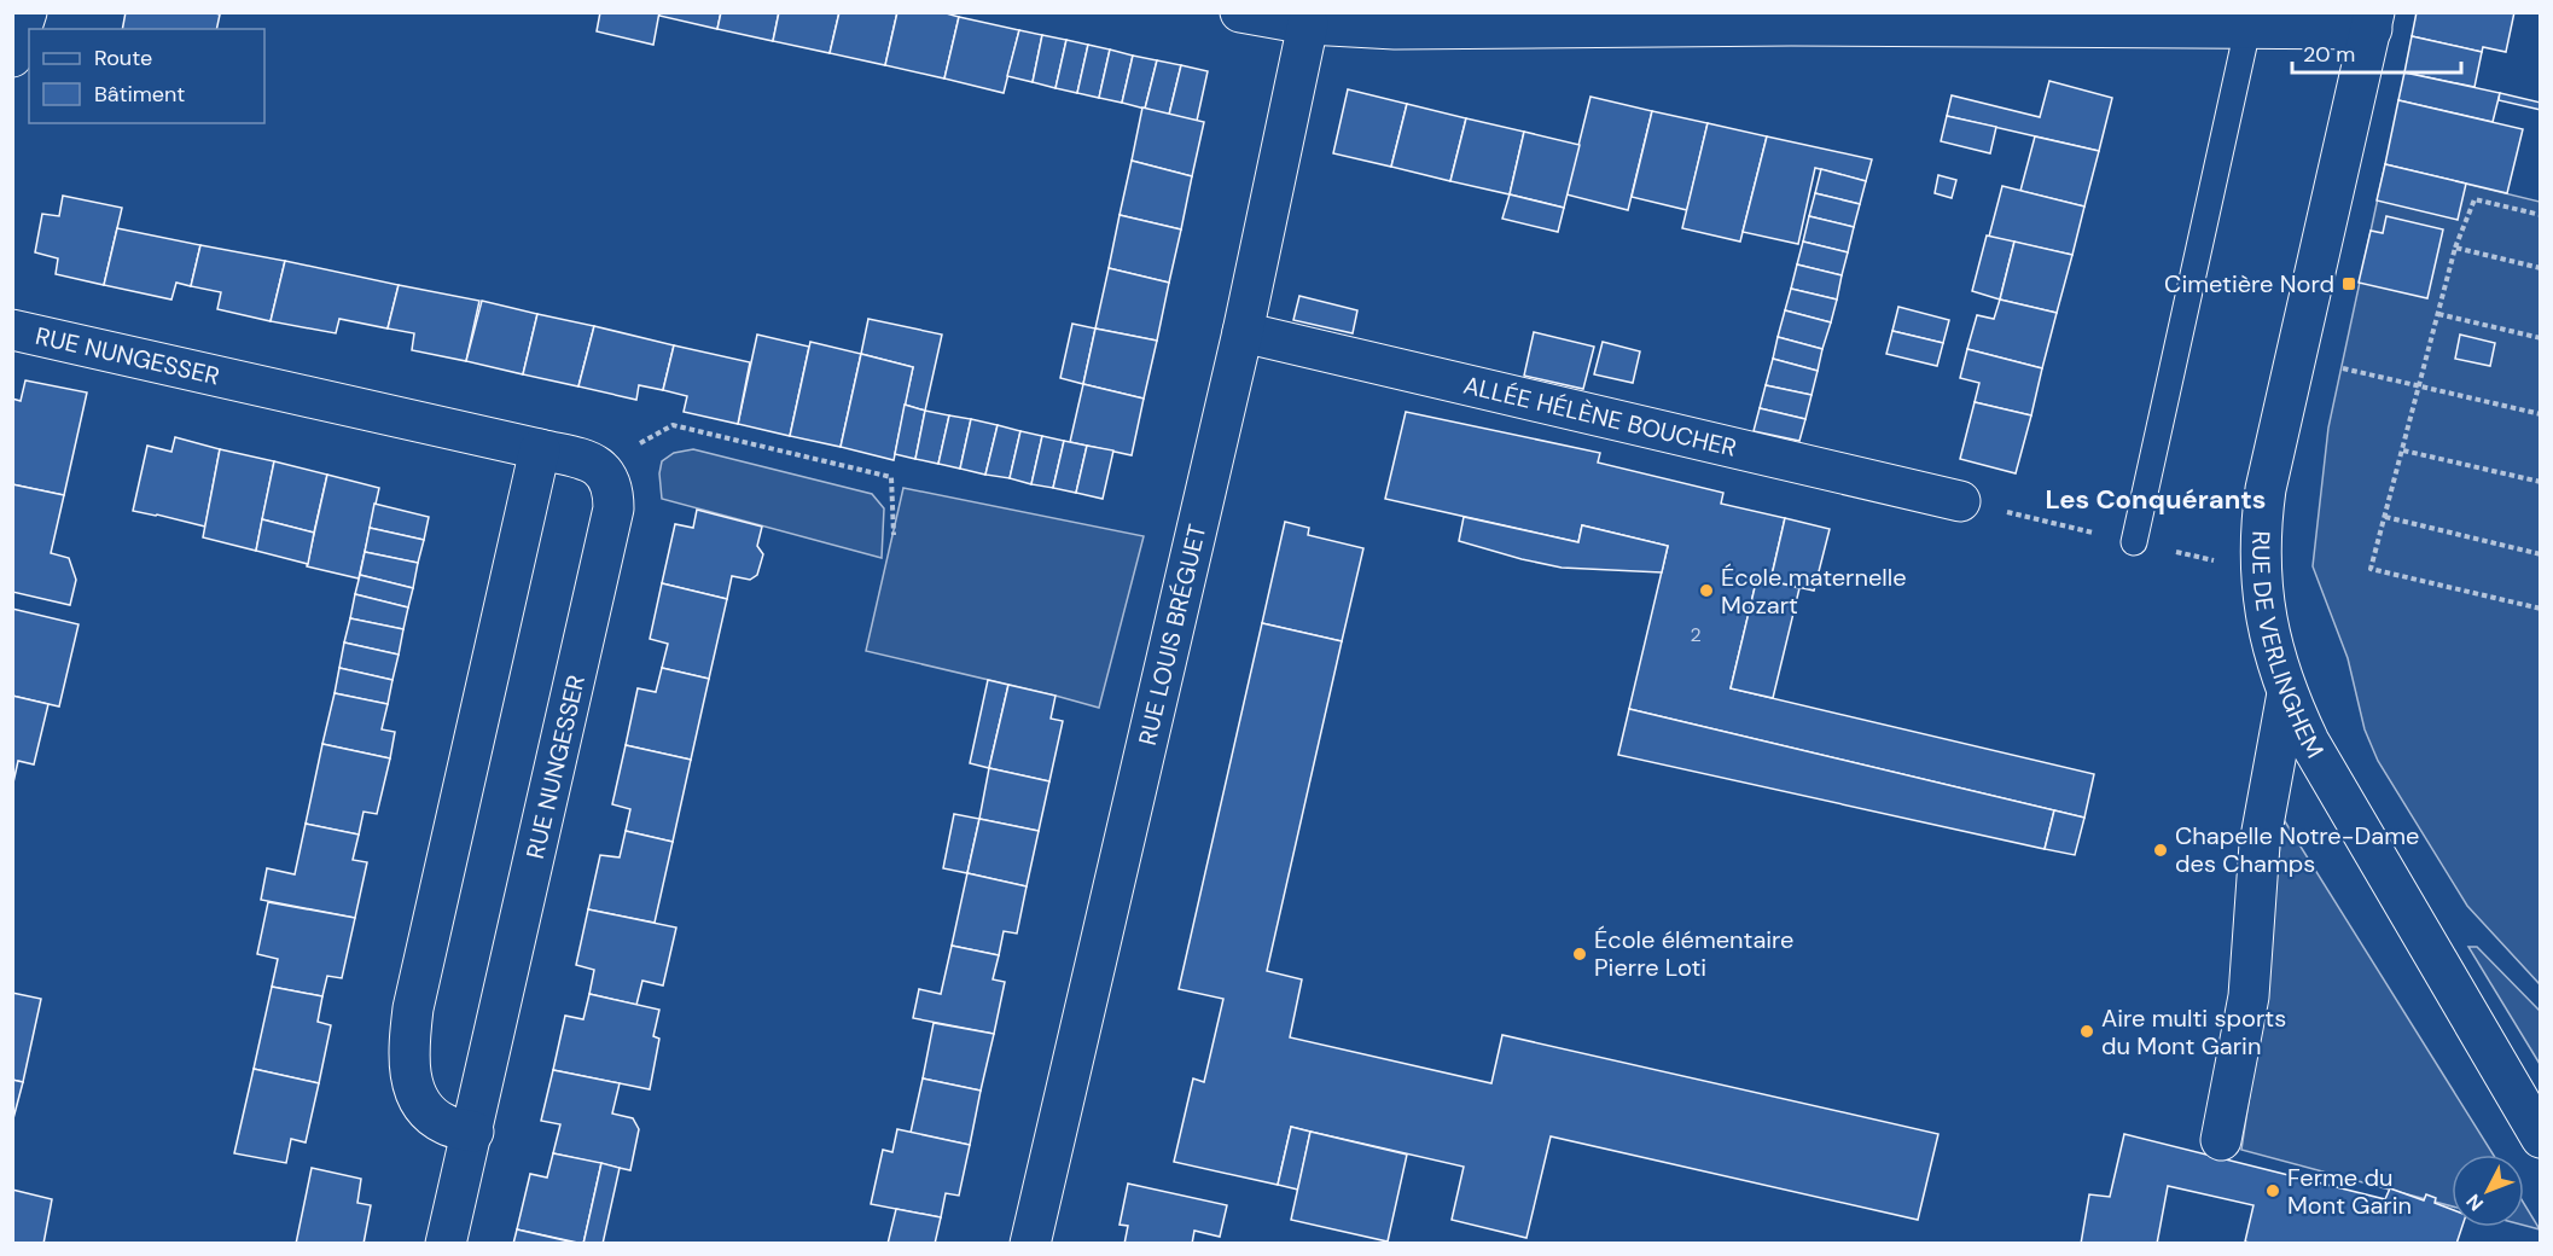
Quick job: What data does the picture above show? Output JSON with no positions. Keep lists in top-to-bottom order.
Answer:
{
  "streets": {
    "street": [
      "RUE NUNGESSER",
      "ALLÉE HÉLÈNE BOUCHER",
      "RUE LOUIS BRÉGUET",
      "RUE DE VERLINGHEM"
    ]
  },
  "crossings": [
    ["ALLÉE HÉLÈNE BOUCHER", "RUE LOUIS BRÉGUET"]
  ],
  "districts": ["Les Conquérants"],
  "places": {
    "transit": ["Cimetière Nord"],
    "other": [
      "École maternelle Mozart",
      "Chapelle Notre-Dame des Champs",
      "École élémentaire Pierre Loti",
      "Aire multi sports du Mont Garin",
      "Ferme du Mont Garin"
    ]
  },
  "house_numbers": ["2"],
  "legend": ["Route", "Bâtiment"],
  "scale_bar": "20 m",
  "north": "bottom left"
}
